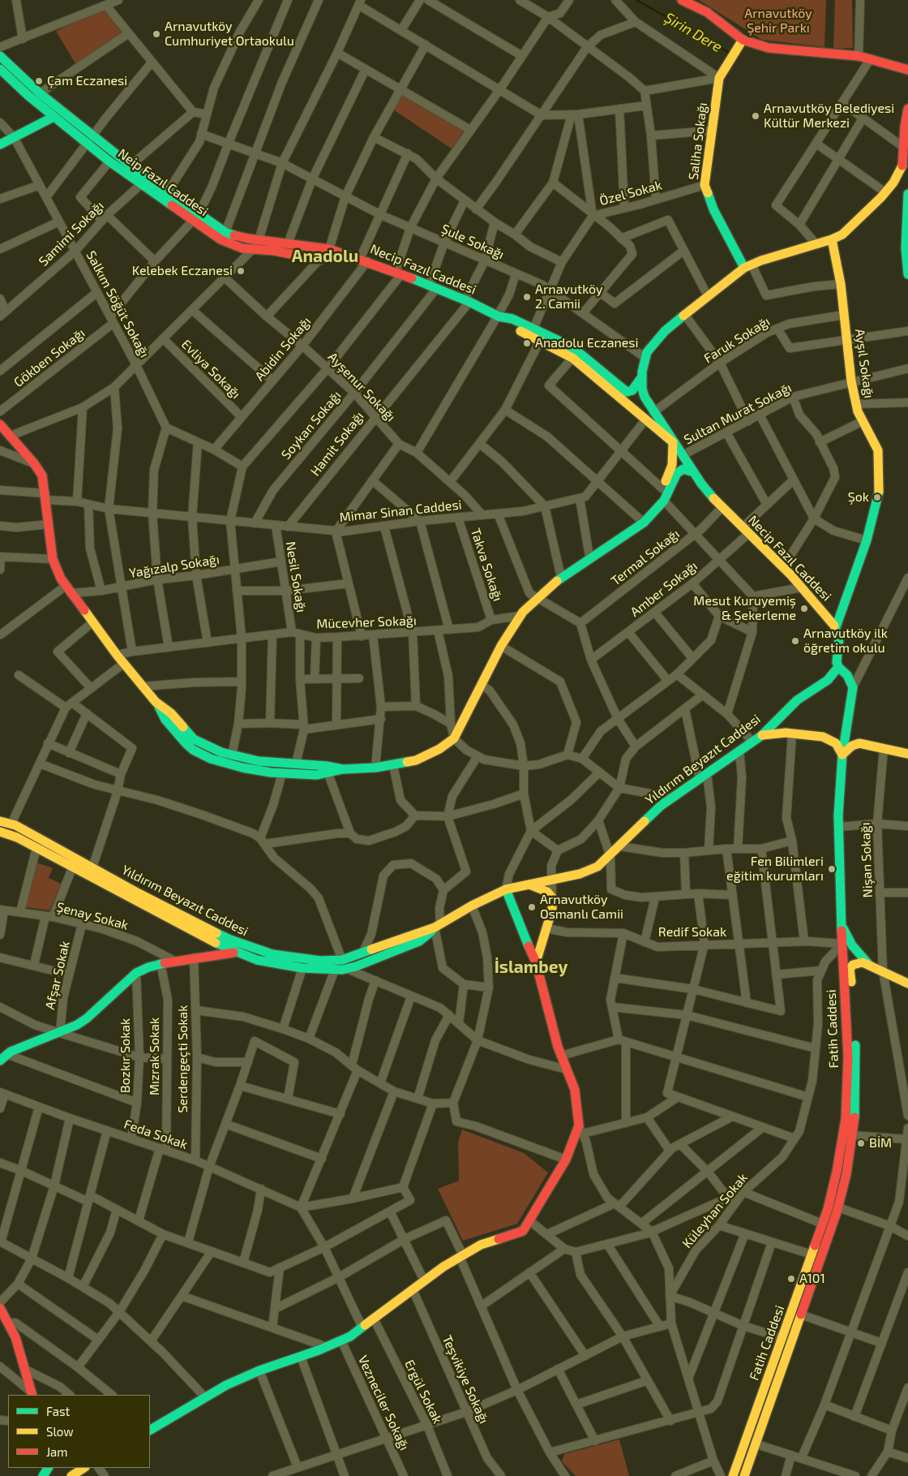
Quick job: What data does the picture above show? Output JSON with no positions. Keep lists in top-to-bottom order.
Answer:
{
  "streets": {
    "main road": [
      "Saliha Sokağı",
      "Neip Fazıl Caddesi",
      "Necip Fazıl Caddesi",
      "Ayşıl Sokağı",
      "Yıldırım Beyazıt Caddesi",
      "Fatih Caddesi"
    ],
    "street": [
      "Özel Sokak",
      "Samimi Sokağı",
      "Şule Sokağı",
      "Salkım Söğüt Sokağı",
      "Faruk Sokağı",
      "Abidin Sokağı",
      "Gökben Sokağı",
      "Evliya Sokağı",
      "Ayşenur Sokağı",
      "Sultan Murat Sokağı",
      "Soykan Sokağı",
      "Hamit Sokağı",
      "Mimar Sinan Caddesi",
      "Termal Sokağı",
      "Takva Sokağı",
      "Yağızalp Sokağı",
      "Nesil Sokağı",
      "Amber Sokağı",
      "Mücevher Sokağı",
      "Nişan Sokağı",
      "Şenay Sokak",
      "Redif Sokak",
      "Afşar Sokak",
      "Bozkır Sokak",
      "Mızrak Sokak",
      "Serdengeçti Sokak",
      "Feda Sokak",
      "Küleyhan Sokak",
      "Teşvikiye Sokağı",
      "Ergül Sokak",
      "Vezneciler Sokağı"
    ]
  },
  "crossings": [
    ["Saliha Sokağı", "Özel Sokak"],
    ["Neip Fazıl Caddesi", "Samimi Sokağı"],
    ["Neip Fazıl Caddesi", "Necip Fazıl Caddesi"],
    ["Neip Fazıl Caddesi", "Gökben Sokağı"],
    ["Özel Sokak", "Şule Sokağı"],
    ["Özel Sokak", "Necip Fazıl Caddesi"],
    ["Samimi Sokağı", "Salkım Söğüt Sokağı"],
    ["Şule Sokağı", "Abidin Sokağı"],
    ["Şule Sokağı", "Gökben Sokağı"],
    ["Şule Sokağı", "Soykan Sokağı"],
    ["Şule Sokağı", "Hamit Sokağı"],
    ["Necip Fazıl Caddesi", "Abidin Sokağı"],
    ["Necip Fazıl Caddesi", "Gökben Sokağı"],
    ["Necip Fazıl Caddesi", "Ayşıl Sokağı"],
    ["Necip Fazıl Caddesi", "Sultan Murat Sokağı"],
    ["Necip Fazıl Caddesi", "Soykan Sokağı"],
    ["Necip Fazıl Caddesi", "Hamit Sokağı"],
    ["Necip Fazıl Caddesi", "Mimar Sinan Caddesi"],
    ["Necip Fazıl Caddesi", "Termal Sokağı"],
    ["Necip Fazıl Caddesi", "Amber Sokağı"],
    ["Salkım Söğüt Sokağı", "Gökben Sokağı"],
    ["Faruk Sokağı", "Ayşıl Sokağı"],
    ["Abidin Sokağı", "Evliya Sokağı"],
    ["Abidin Sokağı", "Ayşenur Sokağı"],
    ["Ayşıl Sokağı", "Sultan Murat Sokağı"],
    ["Ayşenur Sokağı", "Soykan Sokağı"],
    ["Ayşenur Sokağı", "Hamit Sokağı"],
    ["Ayşenur Sokağı", "Mimar Sinan Caddesi"],
    ["Soykan Sokağı", "Mimar Sinan Caddesi"],
    ["Hamit Sokağı", "Mimar Sinan Caddesi"],
    ["Mimar Sinan Caddesi", "Takva Sokağı"],
    ["Mimar Sinan Caddesi", "Nesil Sokağı"],
    ["Takva Sokağı", "Mücevher Sokağı"],
    ["Yağızalp Sokağı", "Nesil Sokağı"],
    ["Nesil Sokağı", "Mücevher Sokağı"],
    ["Şenay Sokak", "Afşar Sokak"],
    ["Redif Sokak", "Fatih Caddesi"],
    ["Redif Sokak", "Küleyhan Sokak"],
    ["Fatih Caddesi", "Küleyhan Sokak"],
    ["Bozkır Sokak", "Feda Sokak"],
    ["Mızrak Sokak", "Feda Sokak"],
    ["Serdengeçti Sokak", "Feda Sokak"]
  ],
  "districts": ["Anadolu", "İslambey"],
  "water": ["Şirin Dere"],
  "parks": ["Arnavutköy Şehir Parkı"],
  "places": [
    "Arnavutköy Cumhuriyet Ortaokulu",
    "Çam Eczanesi",
    "Arnavutköy Belediyesi Kültür Merkezi",
    "Kelebek Eczanesi",
    "Arnavutköy 2. Camii",
    "Anadolu Eczanesi",
    "Şok",
    "Mesut Kuruyemiş & Şekerleme",
    "Arnavutköy ilk öğretim okulu",
    "Fen Bilimleri eğitim kurumları",
    "Arnavutköy Osmanlı Camii",
    "BİM",
    "A101"
  ],
  "legend": ["Fast", "Slow", "Jam"]
}
